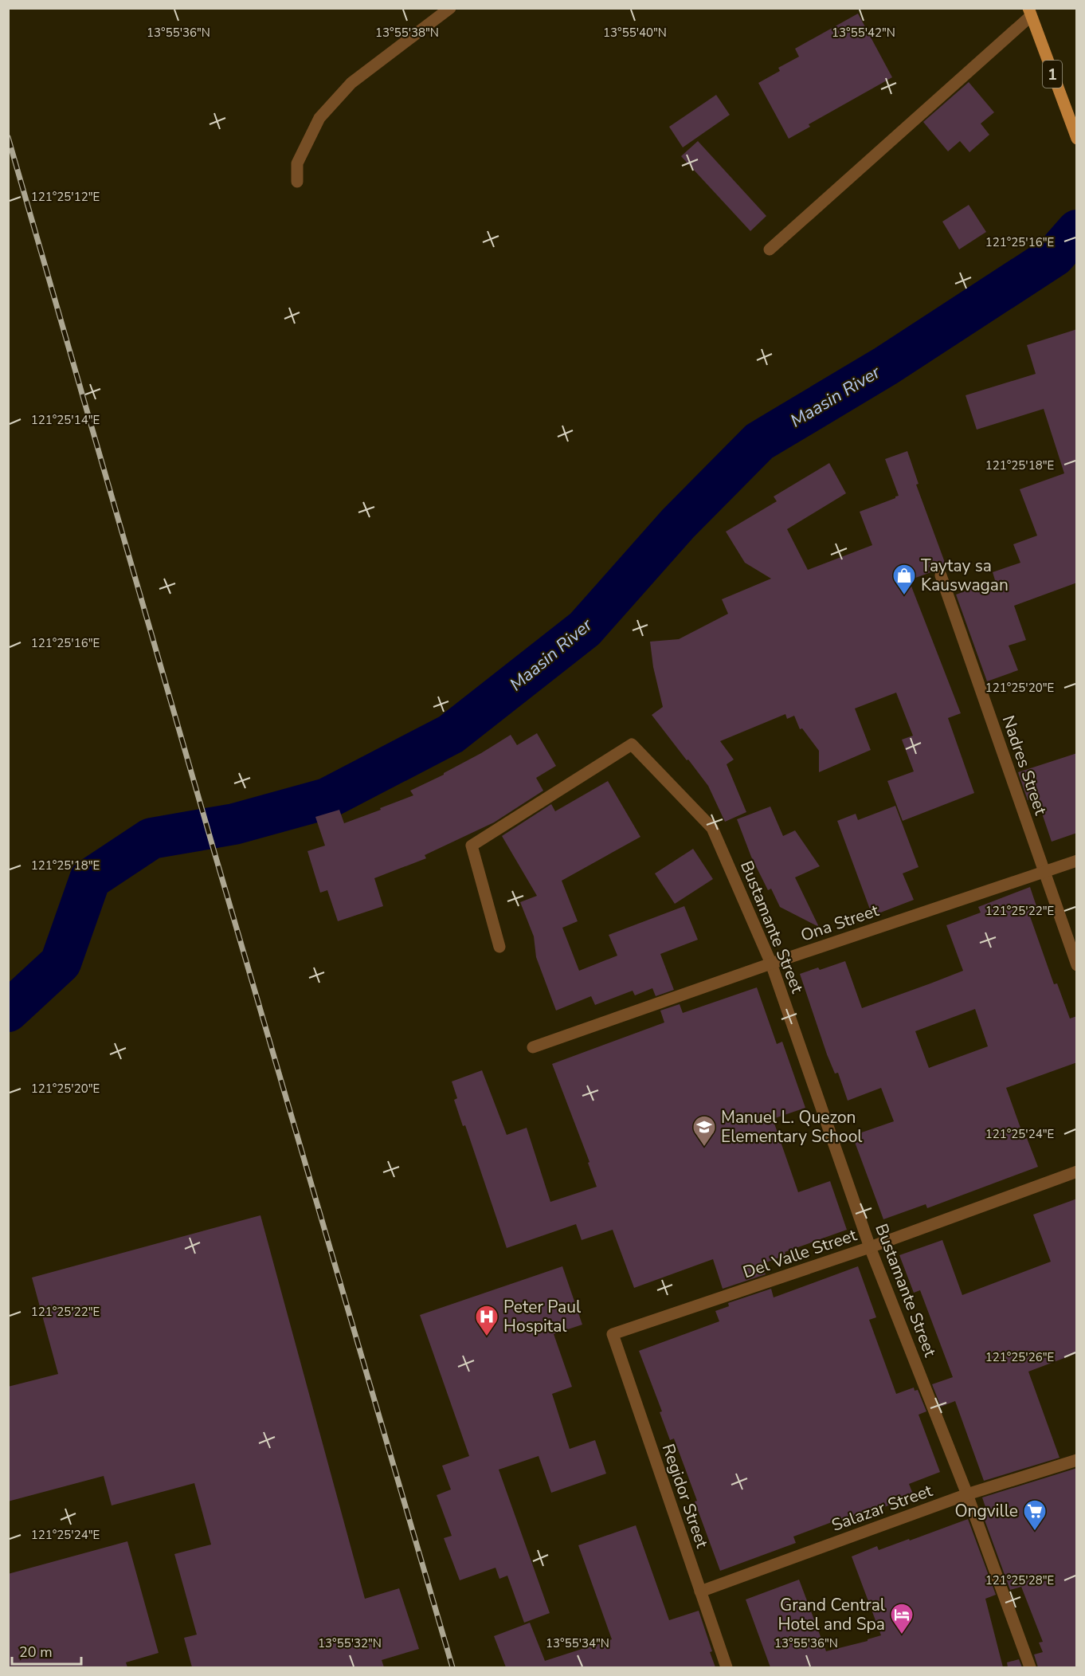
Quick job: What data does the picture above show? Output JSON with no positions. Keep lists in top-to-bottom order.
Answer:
{
  "streets": {
    "main road": ["1"],
    "street": [
      "Nadres Street",
      "Ona Street",
      "Bustamante Street",
      "Del Valle Street",
      "Regidor Street",
      "Salazar Street"
    ]
  },
  "crossings": [
    ["Nadres Street", "Ona Street"],
    ["Ona Street", "Bustamante Street"],
    ["Bustamante Street", "Del Valle Street"],
    ["Bustamante Street", "Salazar Street"],
    ["Del Valle Street", "Regidor Street"],
    ["Regidor Street", "Salazar Street"]
  ],
  "water": ["Maasin River"],
  "places": {
    "shop": ["Taytay sa Kauswagan"],
    "school or university": ["Manuel L. Quezon Elementary School"],
    "hospital": ["Peter Paul Hospital"],
    "supermarket": ["Ongville"],
    "hotel": ["Grand Central Hotel and Spa"]
  },
  "scale_bar": "20 m",
  "coordinates": [
    "13°55'36\"N",
    "13°55'38\"N",
    "13°55'40\"N",
    "13°55'42\"N",
    "121°25'12\"E",
    "121°25'16\"E",
    "121°25'14\"E",
    "121°25'18\"E",
    "121°25'20\"E",
    "121°25'22\"E",
    "121°25'24\"E",
    "121°25'26\"E",
    "121°25'28\"E",
    "13°55'32\"N",
    "13°55'34\"N"
  ]
}
